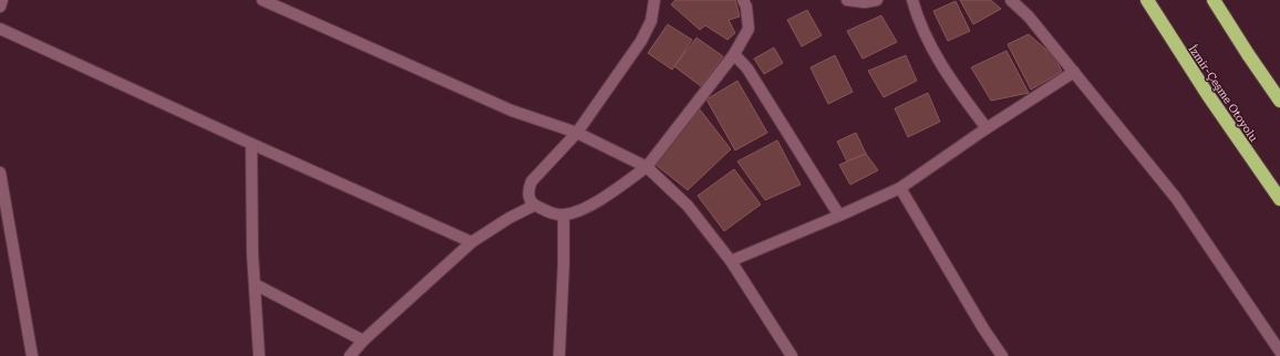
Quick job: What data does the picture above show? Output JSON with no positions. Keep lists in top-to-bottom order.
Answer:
{
  "streets": {
    "highway": ["İzmir-Çeşme Otoyolu"]
  }
}
